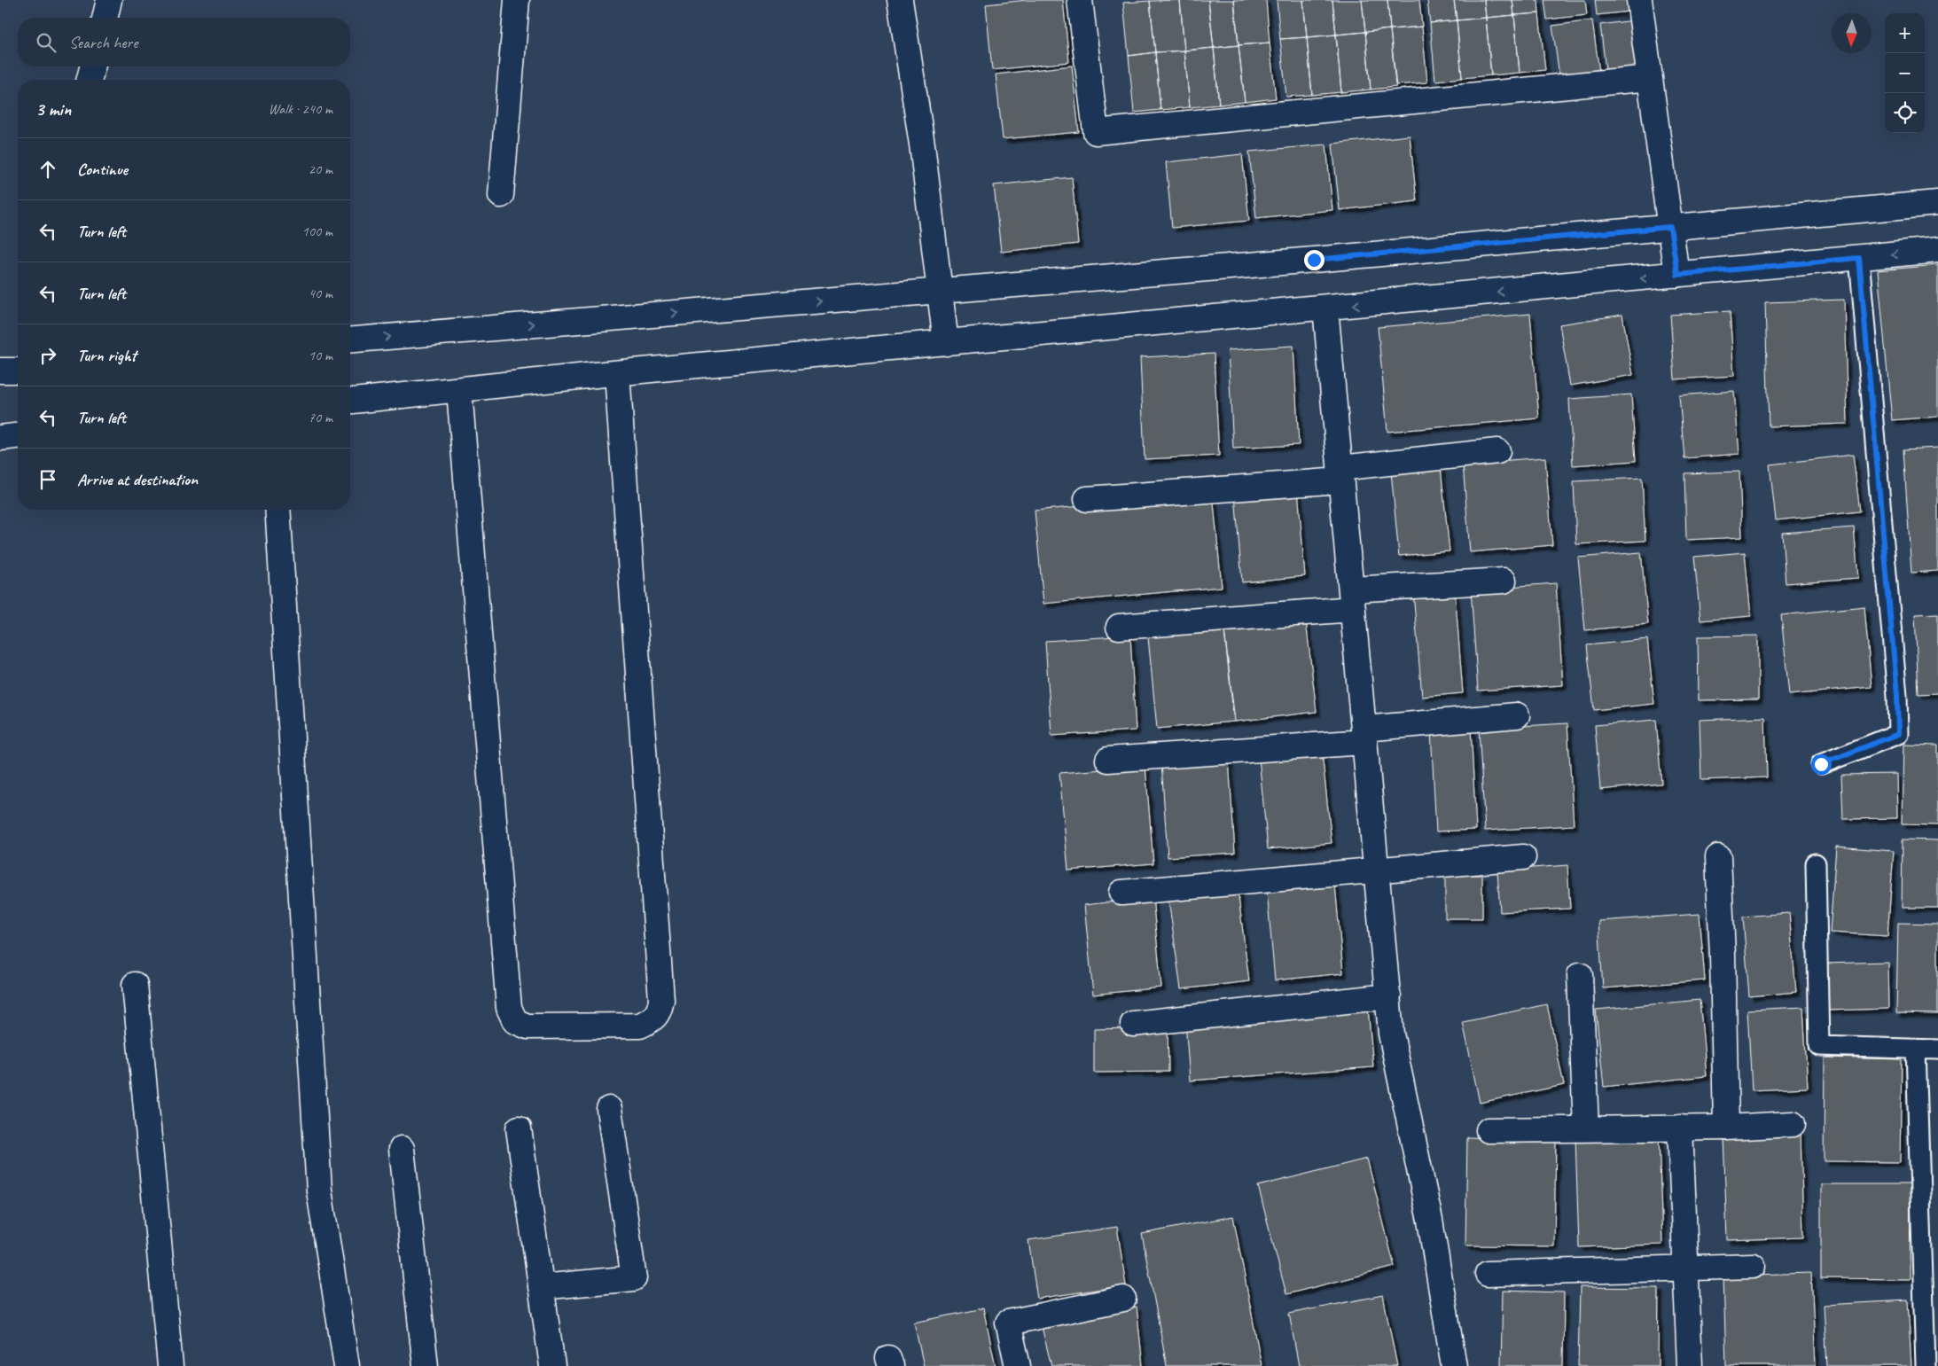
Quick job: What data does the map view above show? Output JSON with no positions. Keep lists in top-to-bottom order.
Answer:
{
  "north": "bottom",
  "page": {
    "map_buttons": ["+", "−"],
    "search": "Search here",
    "heading": ["3 min", "Walk · 240 m"],
    "list": [
      ["Continue", "20 m"],
      ["Turn left", "100 m"],
      ["Turn left", "40 m"],
      ["Turn right", "10 m"],
      ["Turn left", "70 m"],
      "Arrive at destination"
    ]
  }
}
